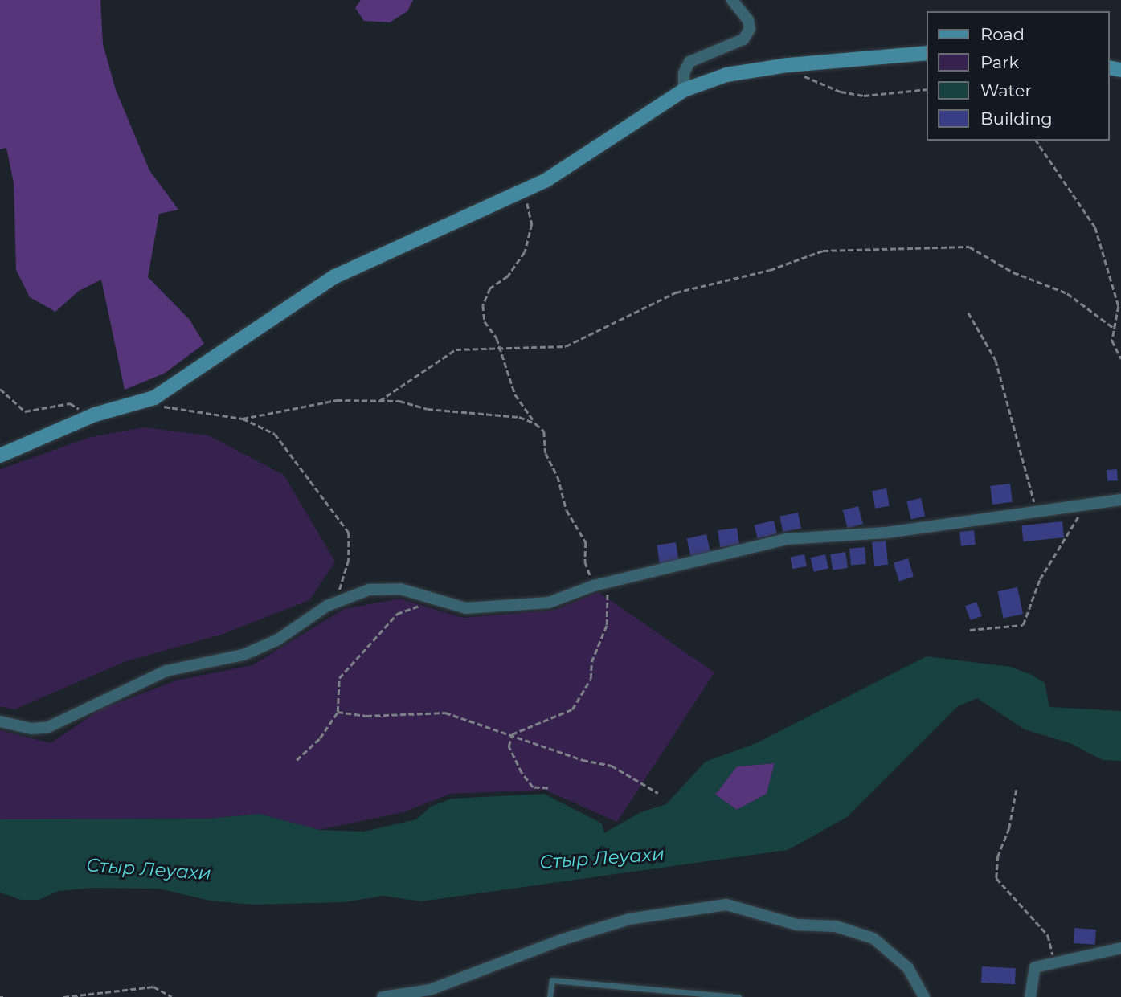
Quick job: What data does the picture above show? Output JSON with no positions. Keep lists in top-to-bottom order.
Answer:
{
  "water": ["Стыр Леуахи"],
  "legend": [
    "Road",
    "Park",
    "Water",
    "Building"
  ]
}
